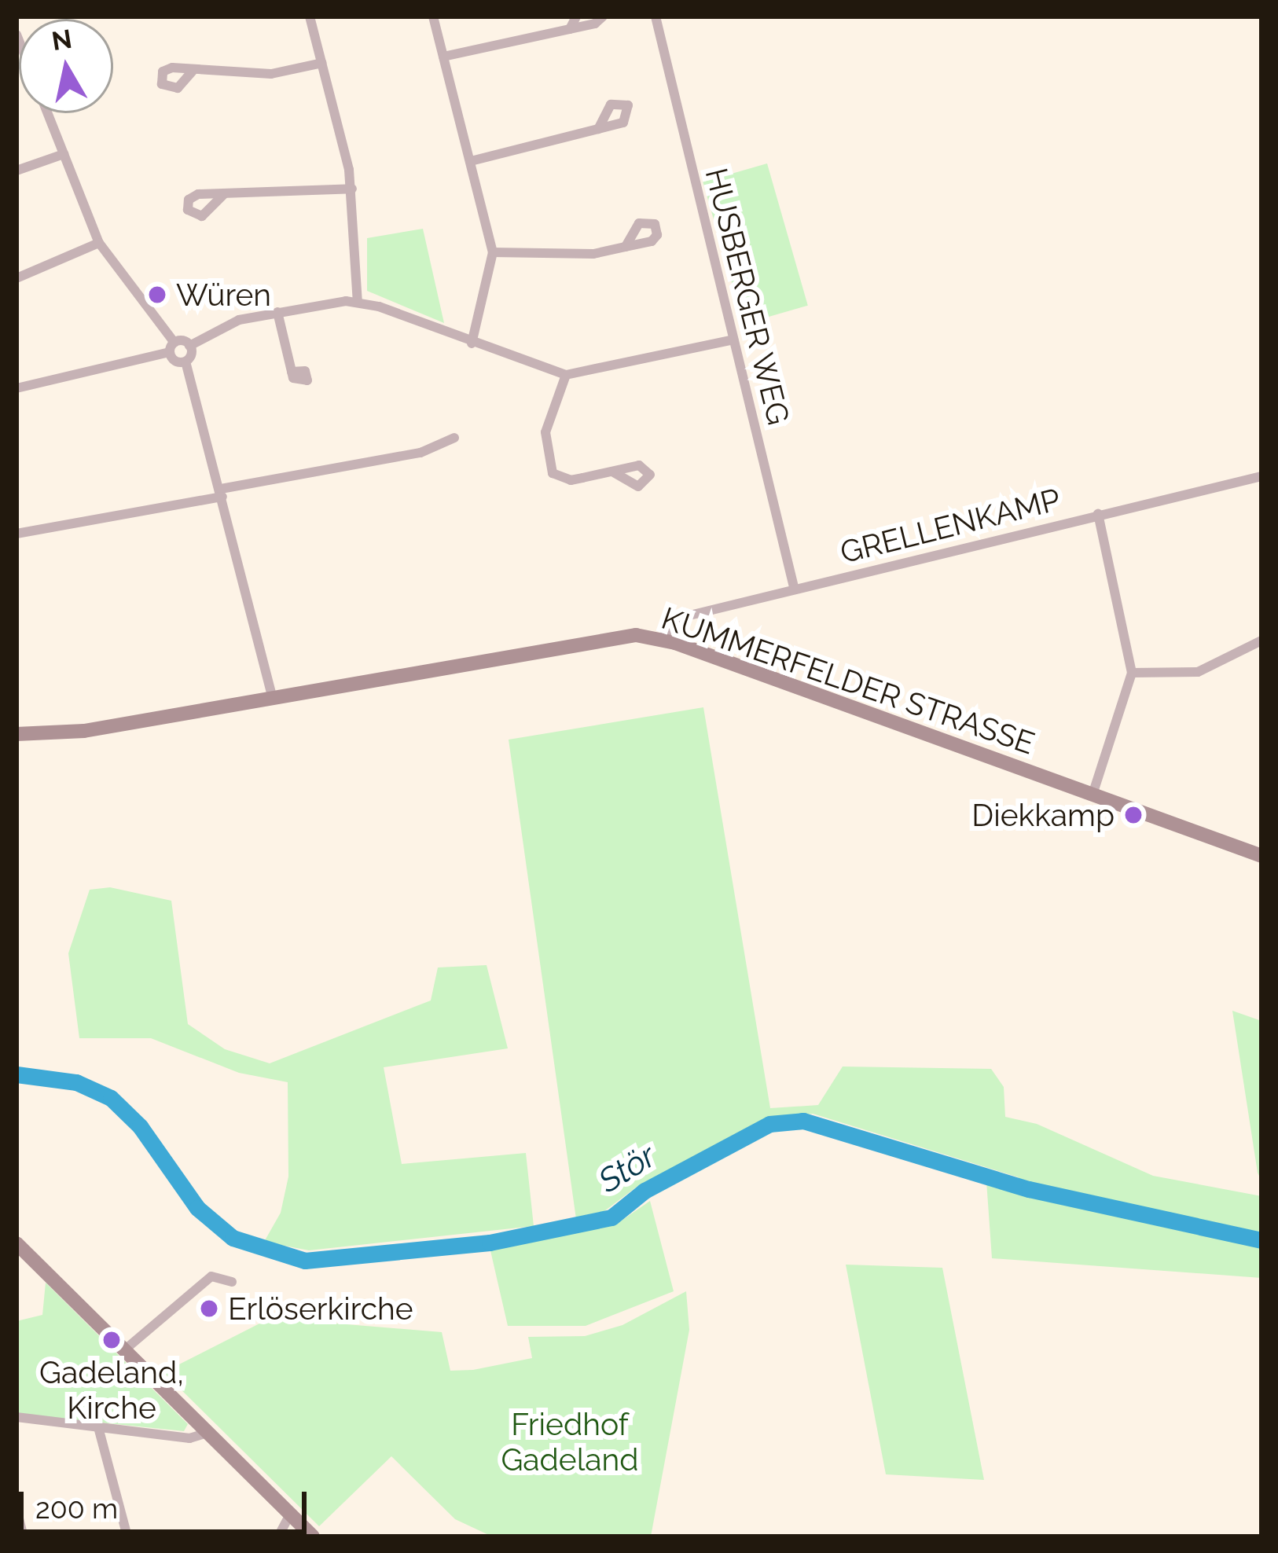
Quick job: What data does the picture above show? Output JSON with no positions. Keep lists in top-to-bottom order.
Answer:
{
  "streets": {
    "street": ["HUSBERGER WEG", "GRELLENKAMP", "KUMMERFELDER STRASSE"]
  },
  "crossings": [
    ["HUSBERGER WEG", "GRELLENKAMP"],
    ["GRELLENKAMP", "KUMMERFELDER STRASSE"]
  ],
  "water": ["Stör"],
  "parks": ["Friedhof Gadeland"],
  "places": [
    "Würen",
    "Diekkamp",
    "Erlöserkirche",
    "Gadeland, Kirche"
  ],
  "scale_bar": "200 m",
  "north": "top"
}
